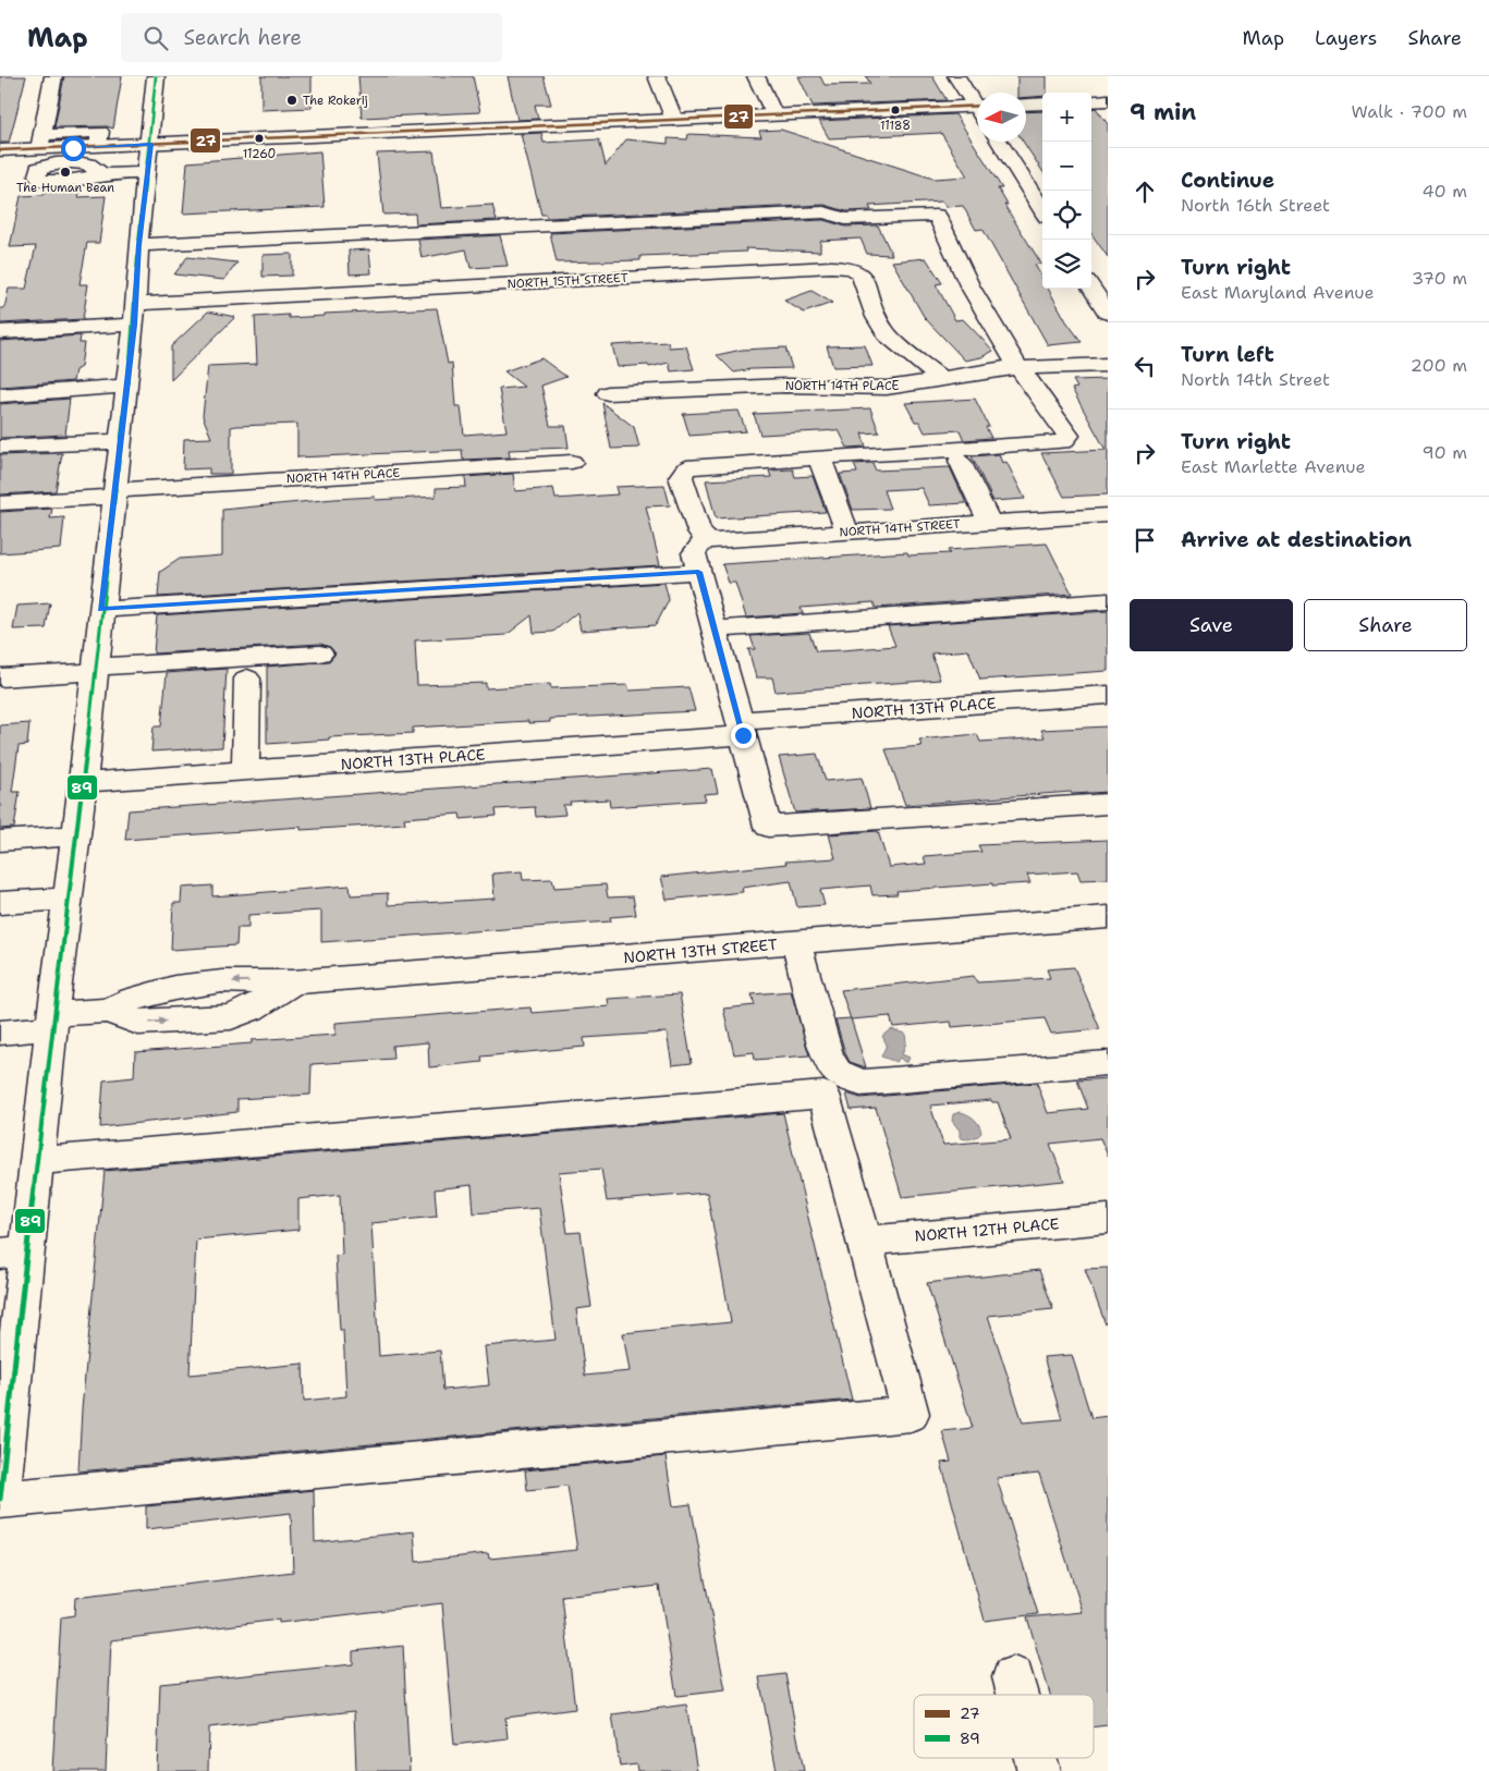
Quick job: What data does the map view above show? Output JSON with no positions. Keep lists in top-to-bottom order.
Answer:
{
  "streets": {
    "street": [
      "NORTH 15TH STREET",
      "NORTH 14TH PLACE",
      "NORTH 14TH STREET",
      "NORTH 13TH PLACE",
      "NORTH 13TH STREET",
      "NORTH 12TH PLACE"
    ]
  },
  "crossings": [
    ["NORTH 15TH STREET", "NORTH 14TH PLACE"]
  ],
  "places": [
    "The Rokerij",
    "11188",
    "11260",
    "The Human Bean"
  ],
  "lines": ["transit line 89", "transit line 27"],
  "legend": ["27", "89"],
  "north": "left",
  "page": {
    "header": "Map",
    "search": "Search here",
    "nav": ["Map", "Layers", "Share"],
    "heading": ["9 min", "Walk · 700 m"],
    "map_buttons": ["+", "−"],
    "list": [
      ["Continue", "North 16th Street", "40 m"],
      ["Turn right", "East Maryland Avenue", "370 m"],
      ["Turn left", "North 14th Street", "200 m"],
      ["Turn right", "East Marlette Avenue", "90 m"],
      "Arrive at destination"
    ],
    "buttons": ["Save", "Share"]
  }
}
